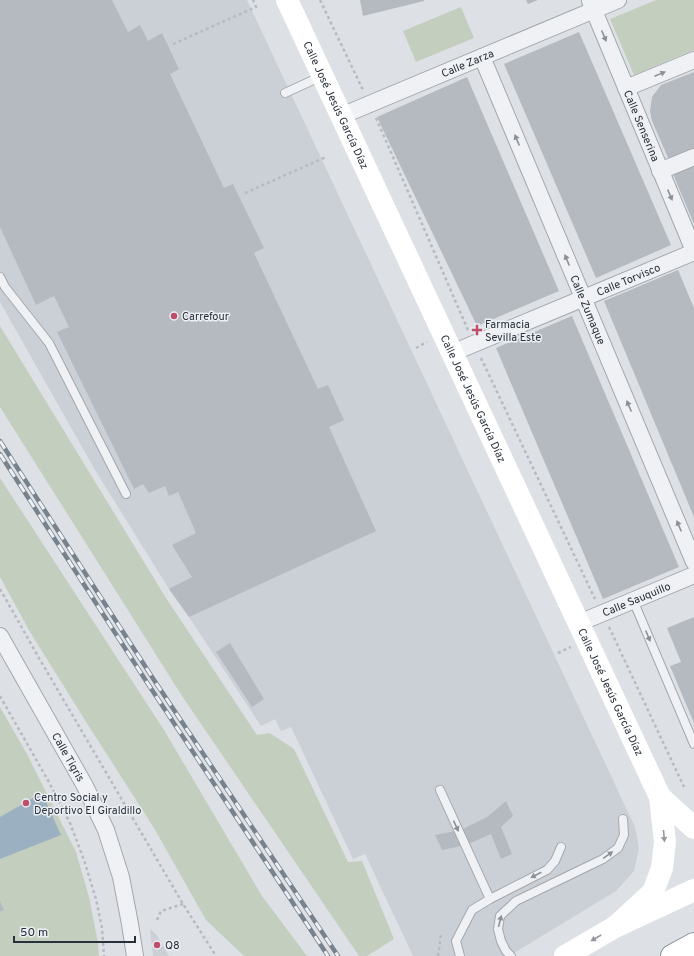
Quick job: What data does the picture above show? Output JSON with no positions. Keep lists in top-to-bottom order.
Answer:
{
  "streets": {
    "main road": ["Calle José Jesús García Díaz"],
    "street": [
      "Calle Zarza",
      "Calle Senserina",
      "Calle Torvisco",
      "Calle Zumaque",
      "Calle Sauquillo",
      "Calle Tigris"
    ]
  },
  "crossings": [
    ["Calle Zarza", "Calle José Jesús García Díaz"],
    ["Calle Zarza", "Calle Senserina"],
    ["Calle Zarza", "Calle Zumaque"],
    ["Calle José Jesús García Díaz", "Calle Torvisco"],
    ["Calle José Jesús García Díaz", "Calle Sauquillo"],
    ["Calle Senserina", "Calle Torvisco"],
    ["Calle Torvisco", "Calle Zumaque"]
  ],
  "one_way": ["Calle Senserina", "Calle Zumaque"],
  "places": {
    "other": ["Carrefour", "Centro Social y Deportivo El Giraldillo", "Q8"],
    "health": ["Farmacia Sevilla Este"]
  },
  "scale_bar": "50 m"
}
